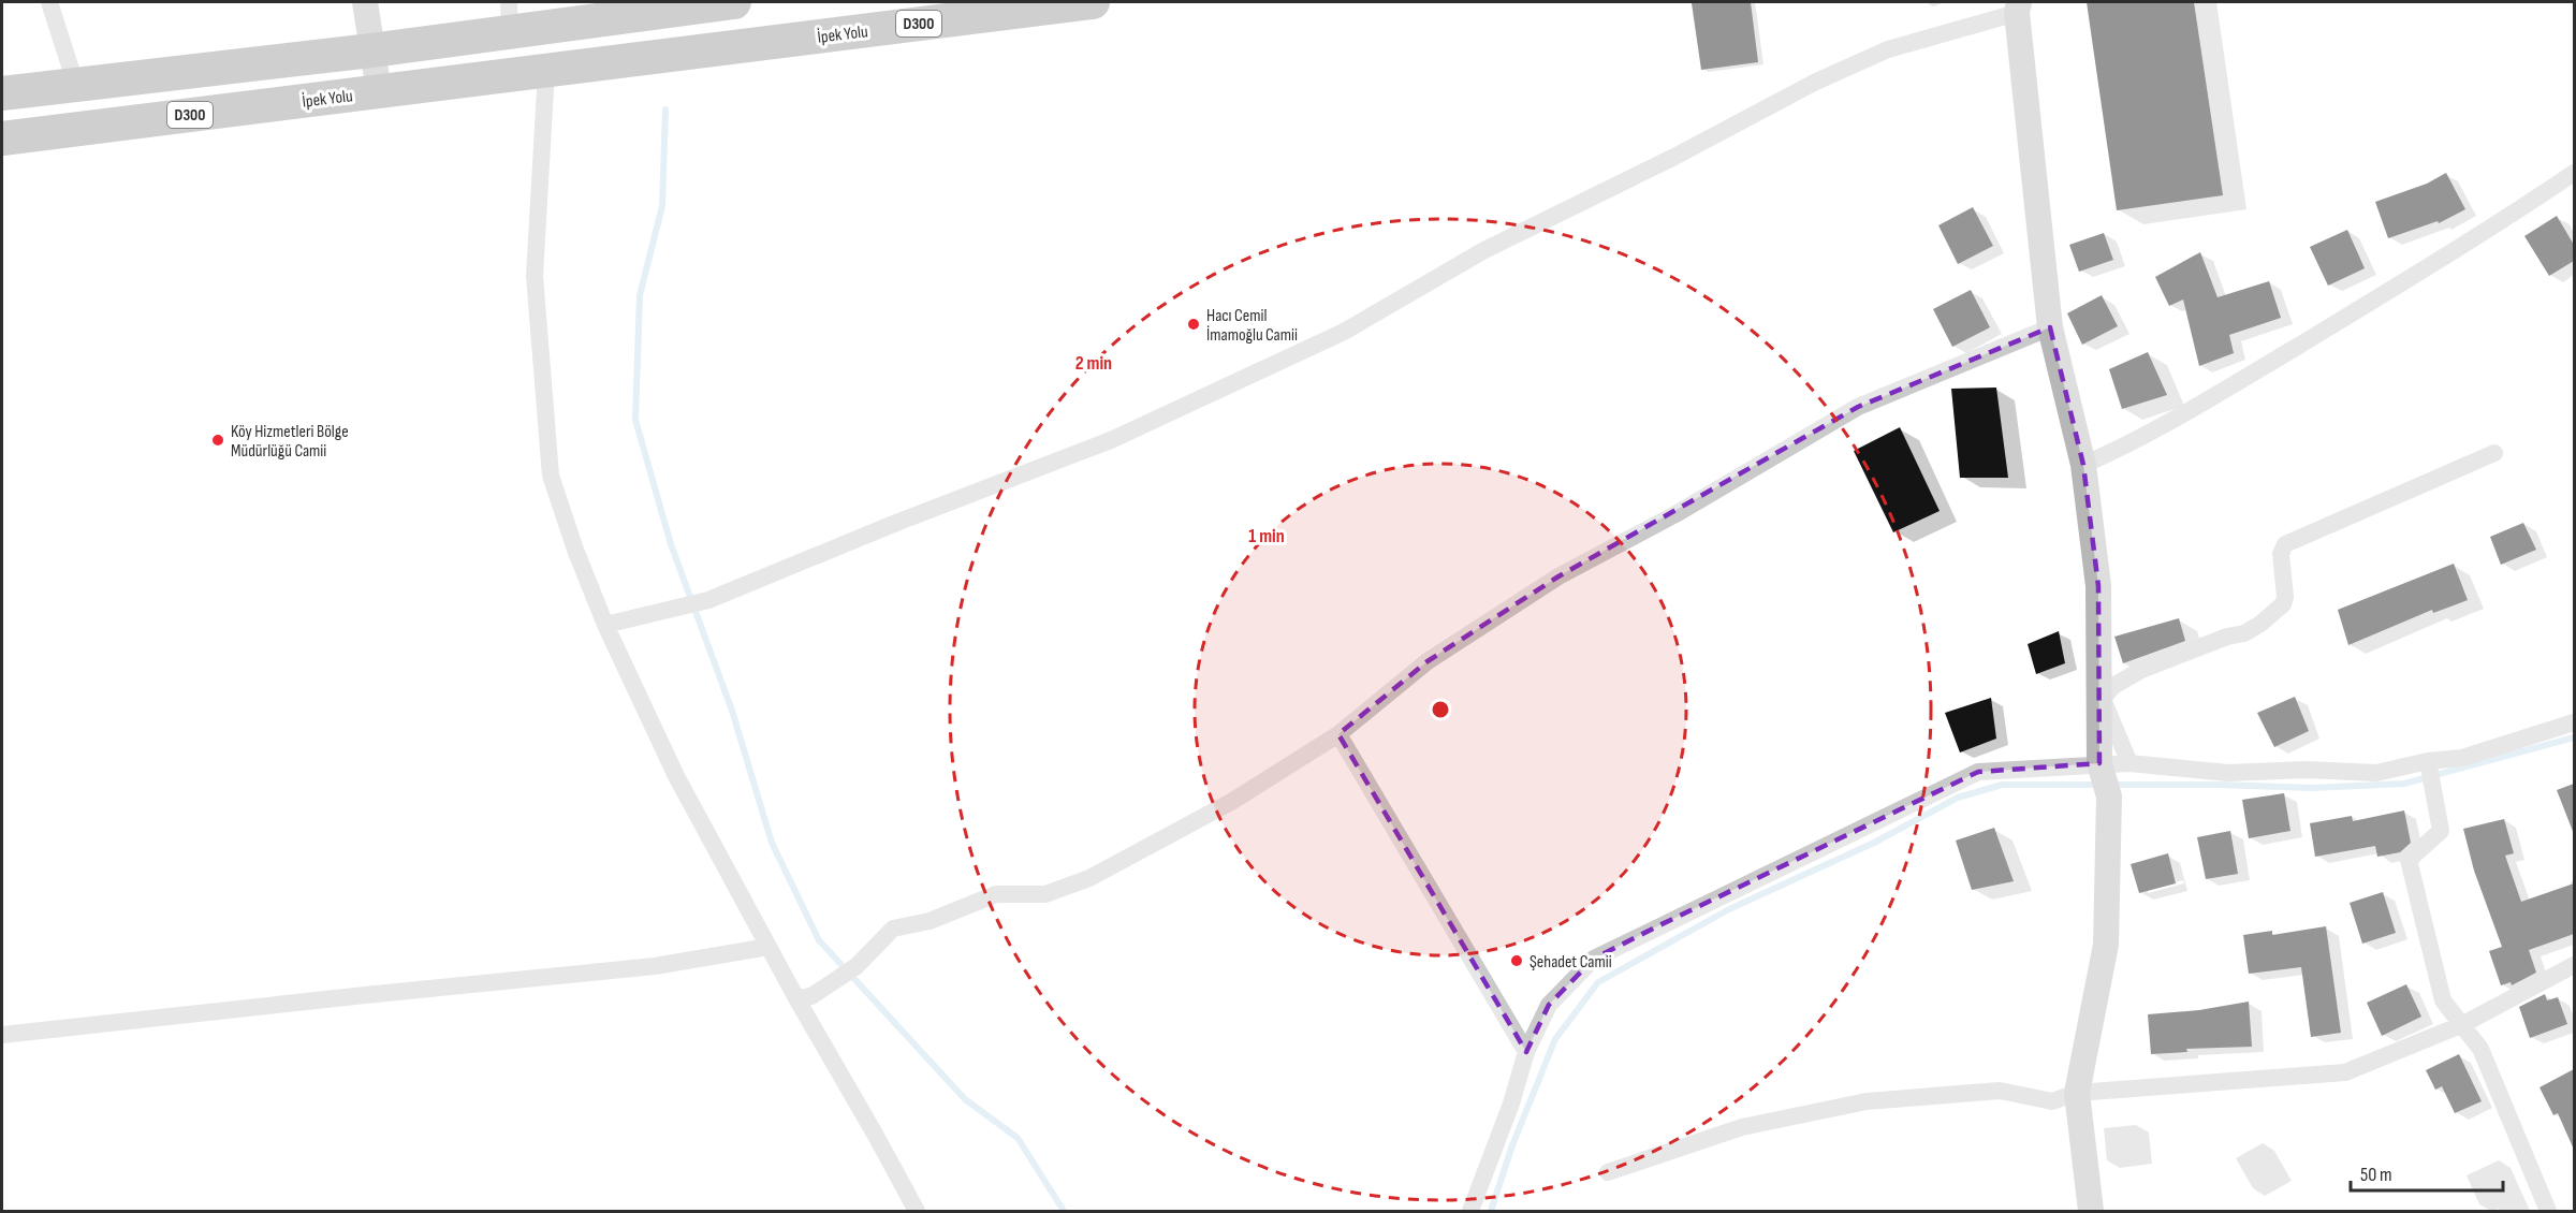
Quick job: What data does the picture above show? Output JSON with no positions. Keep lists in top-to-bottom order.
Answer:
{
  "streets": {
    "highway": ["D300", "İpek Yolu"]
  },
  "places": ["Hacı Cemil İmamoğlu Camii", "Köy Hizmetleri Bölge Müdürlüğü Camii", "Şehadet Camii"],
  "scale_bar": "50 m",
  "rings": ["2 min", "1 min"]
}
